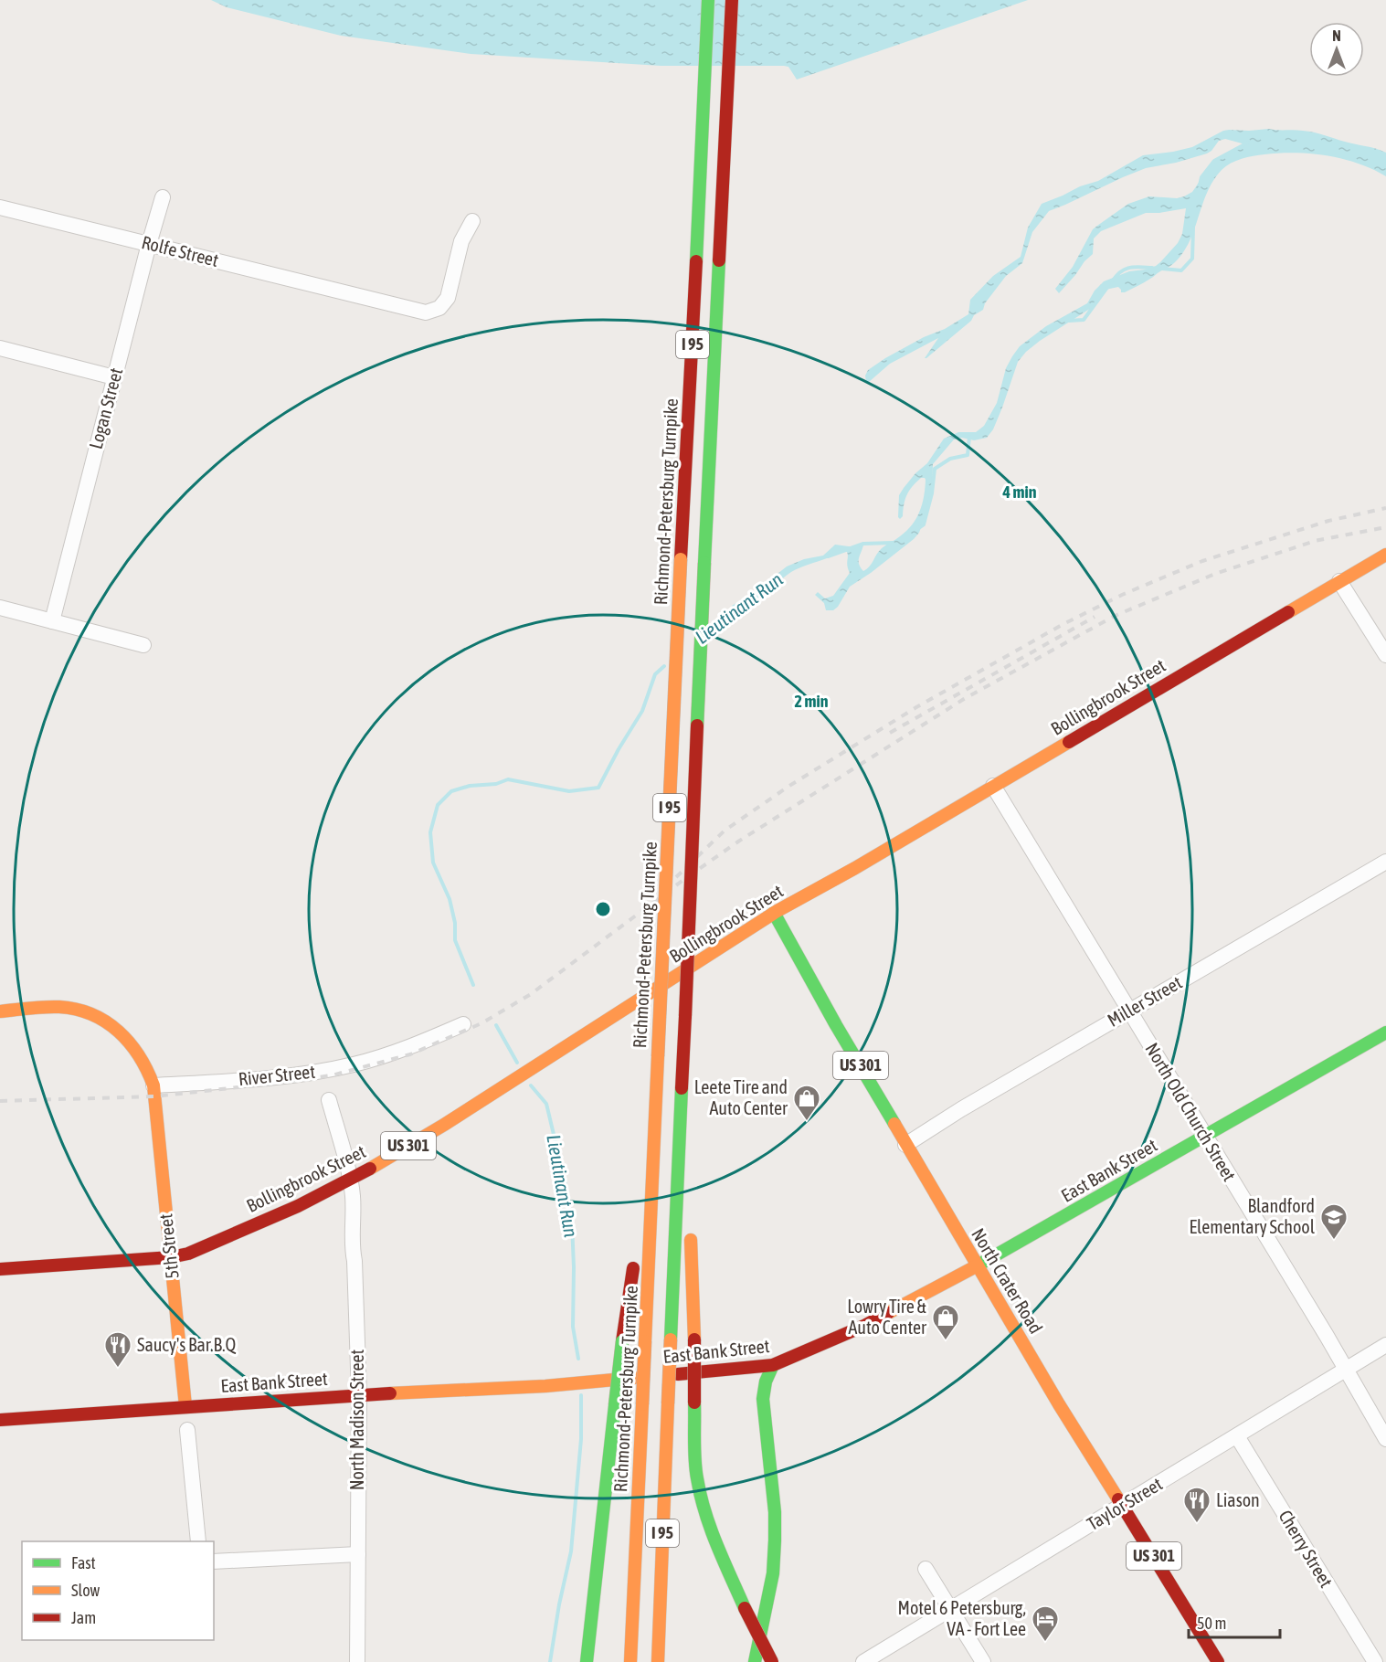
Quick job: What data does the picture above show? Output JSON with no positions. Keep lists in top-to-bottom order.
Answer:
{
  "streets": {
    "main road": [
      "I 95",
      "Richmond-Petersburg Turnpike",
      "Bollingbrook Street",
      "US 301",
      "East Bank Street",
      "5th Street",
      "North Crater Road"
    ],
    "street": [
      "Rolfe Street",
      "Logan Street",
      "Miller Street",
      "River Street",
      "North Old Church Street",
      "North Madison Street",
      "Taylor Street",
      "Cherry Street"
    ]
  },
  "crossings": [
    ["Rolfe Street", "Logan Street"],
    ["Bollingbrook Street", "North Old Church Street"],
    ["Bollingbrook Street", "5th Street"],
    ["Bollingbrook Street", "North Crater Road"],
    ["Bollingbrook Street", "North Madison Street"],
    ["Miller Street", "North Old Church Street"],
    ["Miller Street", "North Crater Road"],
    ["River Street", "5th Street"],
    ["North Old Church Street", "East Bank Street"],
    ["North Old Church Street", "Taylor Street"],
    ["East Bank Street", "5th Street"],
    ["East Bank Street", "North Crater Road"],
    ["East Bank Street", "North Madison Street"],
    ["North Crater Road", "Taylor Street"],
    ["Taylor Street", "Cherry Street"]
  ],
  "water": ["Lieutinant Run"],
  "places": {
    "shop": ["Leete Tire and Auto Center", "Lowry Tire & Auto Center"],
    "school or university": ["Blandford Elementary School"],
    "restaurant": ["Saucy's Bar.B.Q", "Liason"],
    "hotel": ["Motel 6 Petersburg, VA - Fort Lee"]
  },
  "legend": ["Fast", "Slow", "Jam"],
  "scale_bar": "50 m",
  "north": "top",
  "rings": ["4 min", "2 min"]
}
